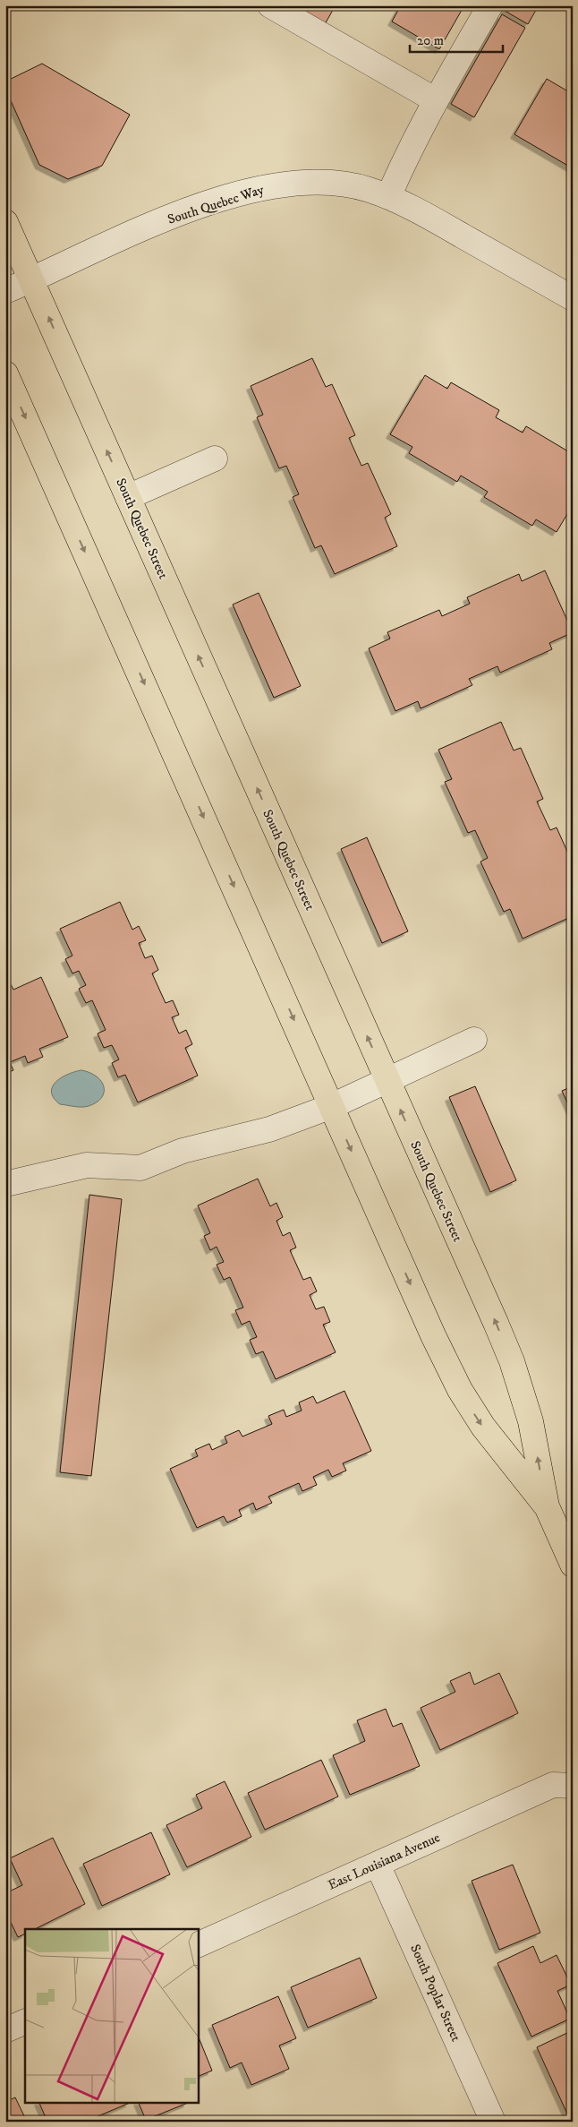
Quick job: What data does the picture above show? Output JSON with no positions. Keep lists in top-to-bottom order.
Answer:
{
  "streets": {
    "main road": ["South Quebec Street"],
    "street": ["South Quebec Way", "East Louisiana Avenue", "South Poplar Street"]
  },
  "crossings": [
    ["South Quebec Way", "South Quebec Street"],
    ["East Louisiana Avenue", "South Poplar Street"]
  ],
  "scale_bar": "20 m"
}
